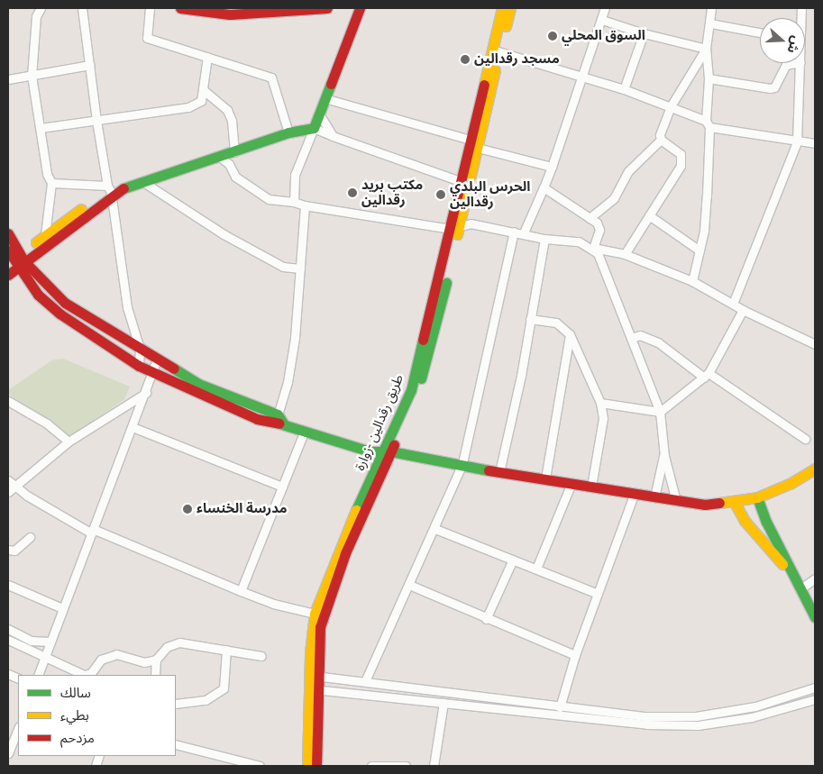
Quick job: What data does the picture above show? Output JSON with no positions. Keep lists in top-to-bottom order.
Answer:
{
  "streets": {
    "main road": ["طريق رقدالين -زوارة"]
  },
  "places": [
    "السوق المحلي",
    "مسجد رقدالين",
    "مكتب بريد رقدالين",
    "الحرس البلدي رقدالين",
    "مدرسة الخنساء"
  ],
  "legend": ["سالك", "بطيء", "مزدحم"],
  "north": "right"
}
